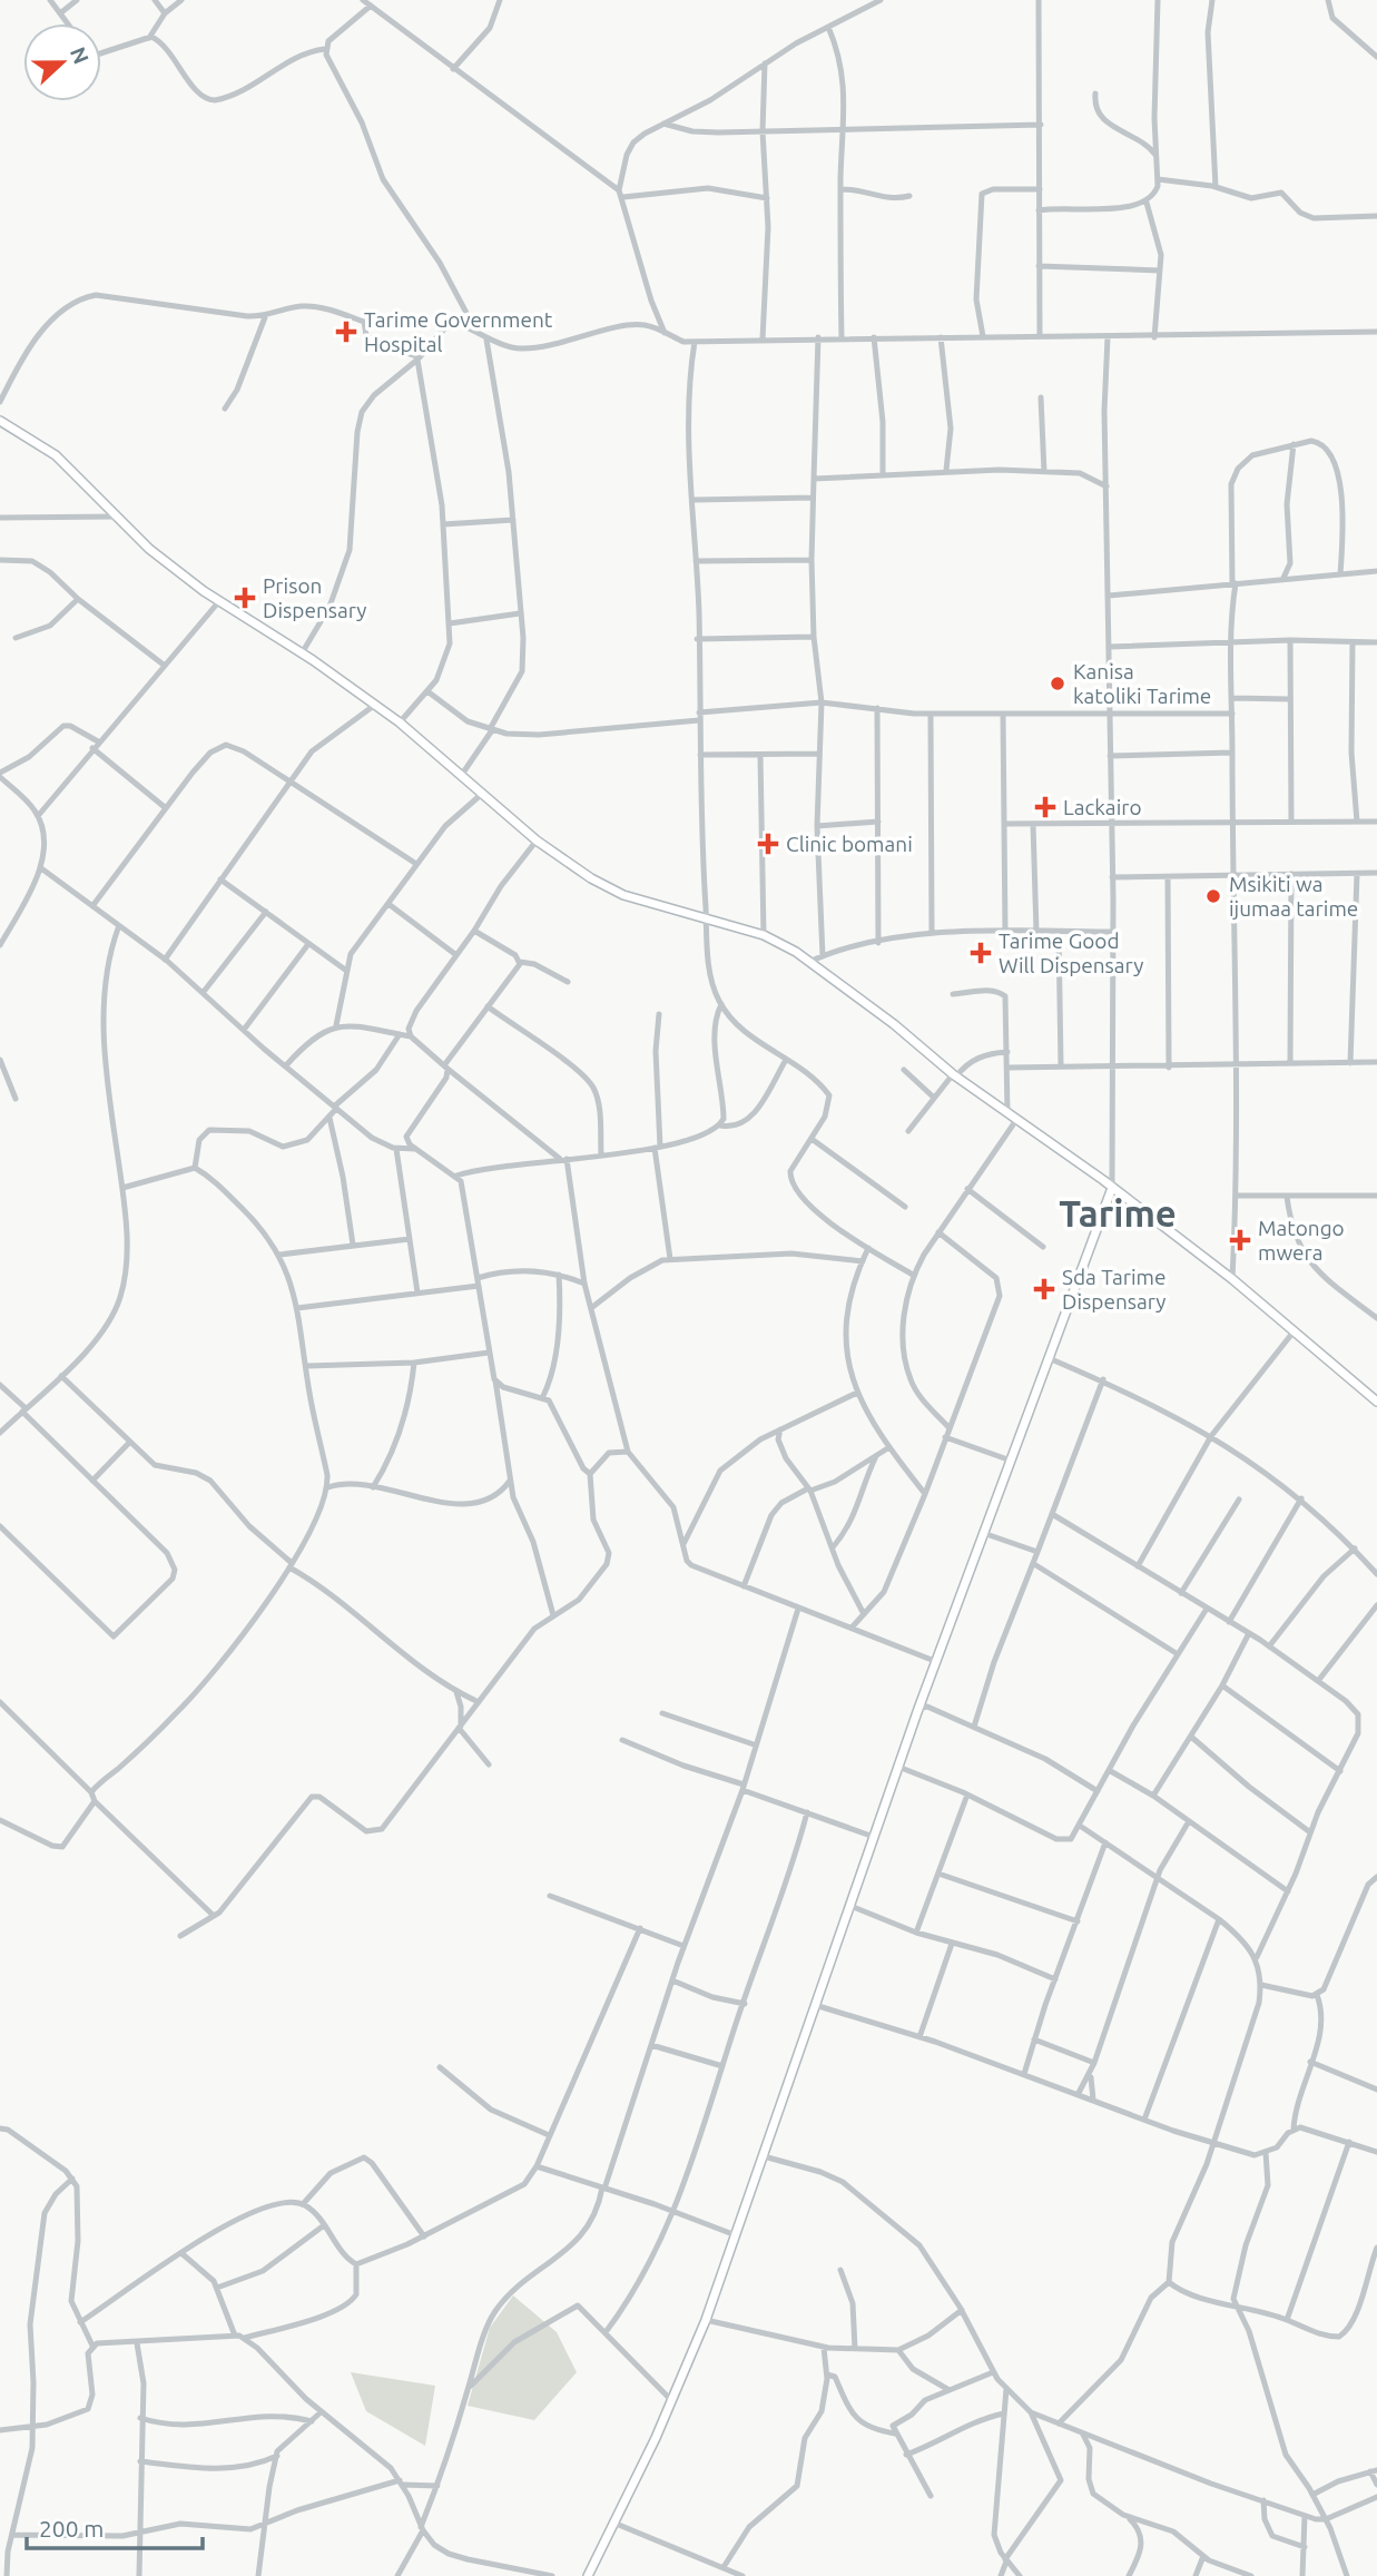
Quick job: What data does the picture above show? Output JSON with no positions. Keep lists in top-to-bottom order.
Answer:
{
  "districts": ["Tarime"],
  "places": {
    "health": [
      "Tarime Government Hospital",
      "Prison Dispensary",
      "Lackairo",
      "Clinic bomani",
      "Tarime Good Will Dispensary",
      "Matongo mwera",
      "Sda Tarime Dispensary"
    ],
    "other": ["Kanisa katoliki Tarime", "Msikiti wa ijumaa tarime"]
  },
  "scale_bar": "200 m",
  "north": "right"
}
